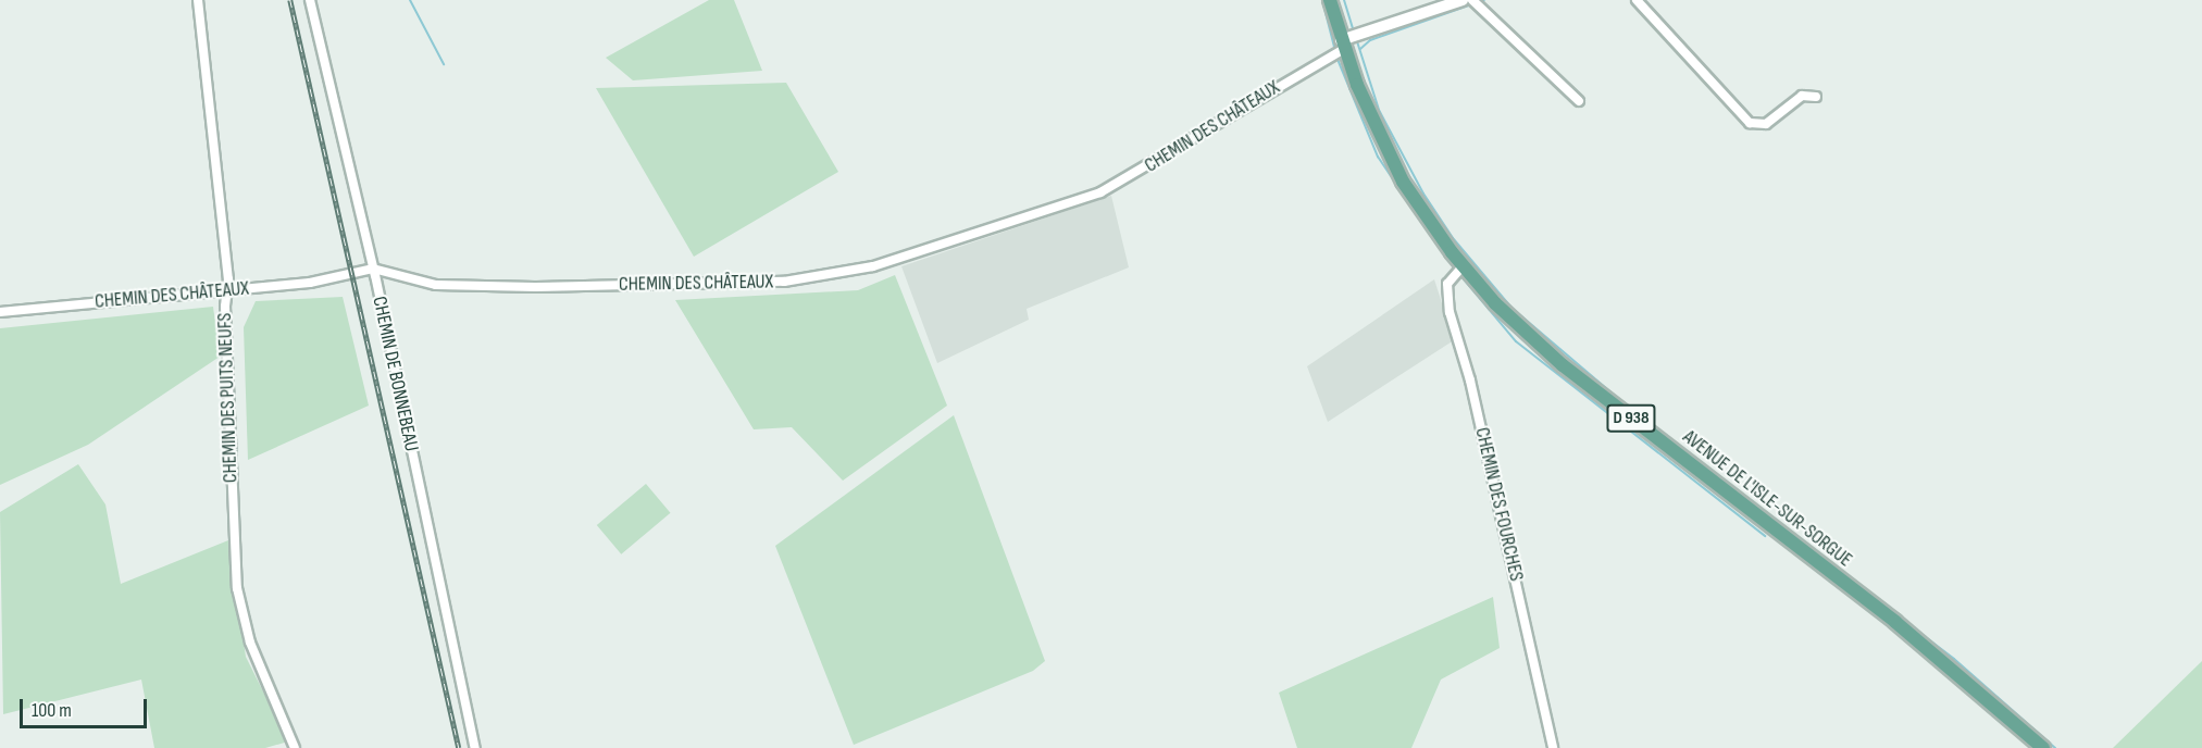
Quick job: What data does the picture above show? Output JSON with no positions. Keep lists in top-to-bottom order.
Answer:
{
  "streets": {
    "main road": ["D 938", "AVENUE DE L'ISLE-SUR-SORGUE"],
    "street": [
      "CHEMIN DES CHÂTEAUX",
      "CHEMIN DE BONNEBEAU",
      "CHEMIN DES PUITS NEUFS",
      "CHEMIN DES FOURCHES"
    ]
  },
  "crossings": [
    ["CHEMIN DES CHÂTEAUX", "CHEMIN DE BONNEBEAU"],
    ["CHEMIN DES CHÂTEAUX", "CHEMIN DES PUITS NEUFS"],
    ["CHEMIN DES CHÂTEAUX", "AVENUE DE L'ISLE-SUR-SORGUE"],
    ["AVENUE DE L'ISLE-SUR-SORGUE", "CHEMIN DES FOURCHES"]
  ],
  "scale_bar": "100 m"
}
